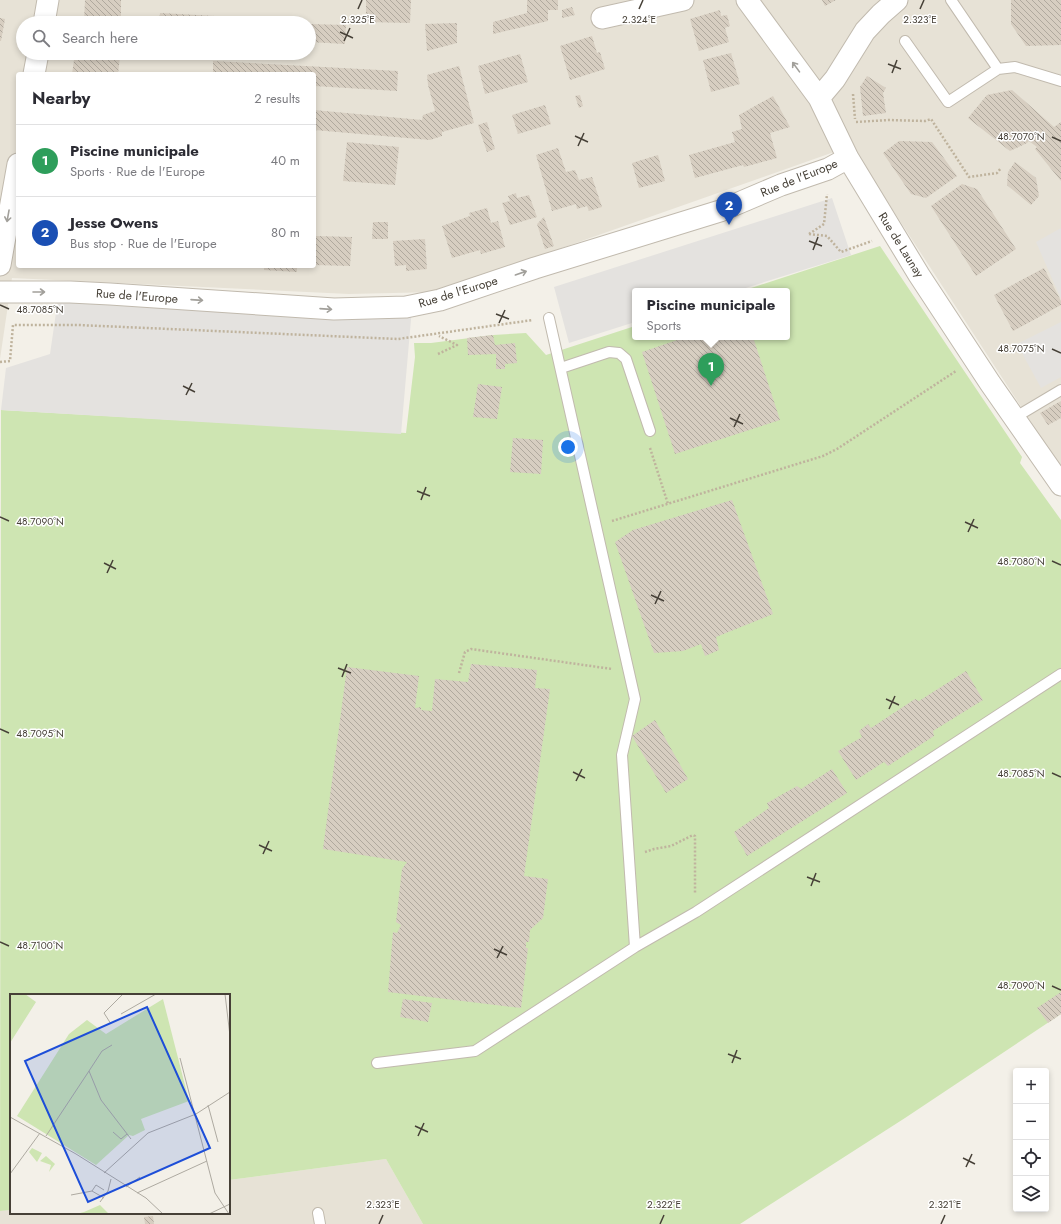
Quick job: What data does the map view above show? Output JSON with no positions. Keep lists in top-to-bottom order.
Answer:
{
  "streets": {
    "street": ["Rue de l'Europe", "Rue de Launay"]
  },
  "crossings": [
    ["Rue de l'Europe", "Rue de Launay"]
  ],
  "one_way": ["Rue de l'Europe"],
  "page": {
    "search": "Search here",
    "heading": ["Nearby", "2 results"],
    "list": [
      {
        "mark": "1",
        "name": "Piscine municipale",
        "note": "Sports · Rue de l'Europe",
        "value": "40 m"
      },
      {
        "mark": "2",
        "name": "Jesse Owens",
        "note": "Bus stop · Rue de l'Europe",
        "value": "80 m"
      }
    ],
    "pins": ["2", "1"],
    "popup": ["Piscine municipale", "Sports"],
    "map_buttons": ["+", "−"]
  },
  "coordinates": [
    "2.325°E",
    "2.323°E",
    "2.324°E",
    "48.7070°N",
    "48.7085°N",
    "48.7075°N",
    "48.7090°N",
    "48.7080°N",
    "48.7095°N",
    "48.7100°N",
    "2.322°E",
    "2.321°E"
  ]
}
